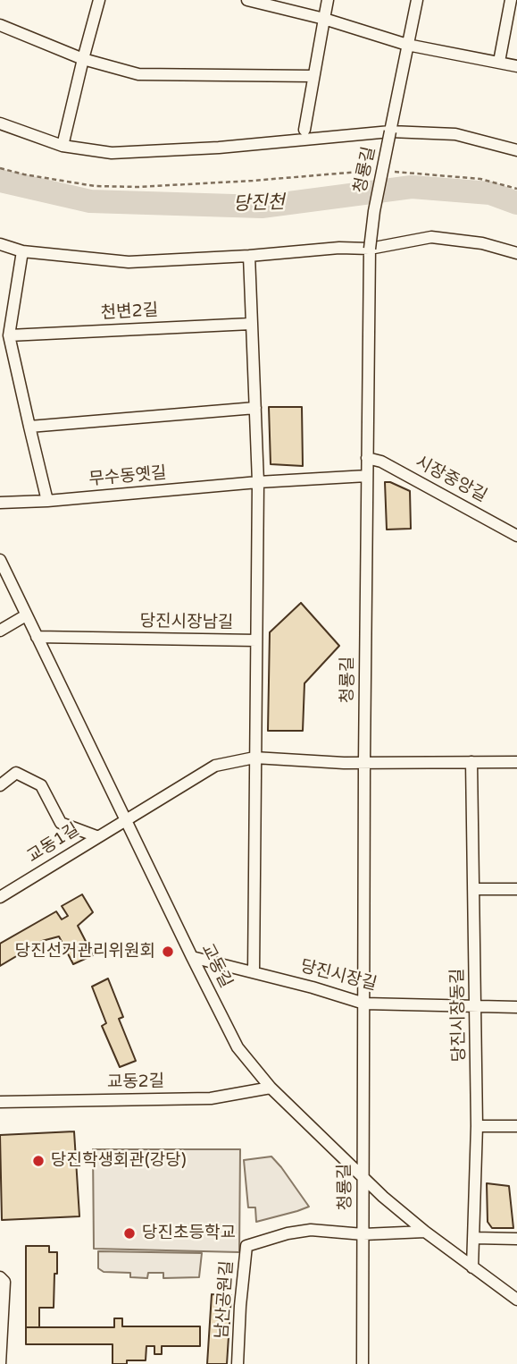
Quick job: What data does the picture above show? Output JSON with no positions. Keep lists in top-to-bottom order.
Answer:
{
  "streets": {
    "street": [
      "청룡길",
      "천변2길",
      "무수동옛길",
      "시장중앙길",
      "당진시장남길",
      "교동1길",
      "교동길",
      "당진시장길",
      "당진시장동길",
      "교동2길",
      "남산공원길"
    ]
  },
  "crossings": [
    ["청룡길", "무수동옛길"],
    ["청룡길", "시장중앙길"],
    ["청룡길", "교동길"],
    ["청룡길", "당진시장길"],
    ["청룡길", "남산공원길"],
    ["당진시장남길", "교동길"],
    ["당진시장남길", "당진시장길"],
    ["교동1길", "교동길"],
    ["교동길", "당진시장길"],
    ["교동길", "당진시장동길"],
    ["교동길", "교동2길"],
    ["당진시장길", "당진시장동길"]
  ],
  "water": ["당진천"],
  "places": ["당진선거관리위원회", "당진학생회관(강당)", "당진초등학교"]
}
